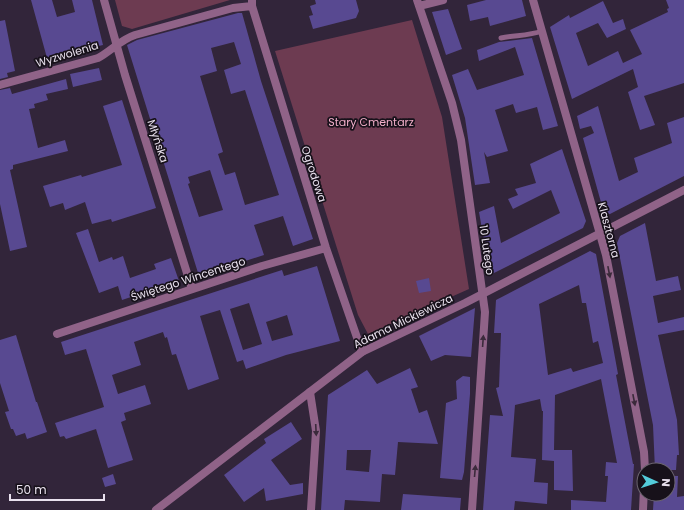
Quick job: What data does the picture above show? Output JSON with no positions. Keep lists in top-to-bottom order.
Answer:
{
  "streets": {
    "street": [
      "Wyzwolenia",
      "Młyńska",
      "Ogrodowa",
      "Klasztorna",
      "10 Lutego",
      "Świętego Wincentego",
      "Adama Mickiewicza"
    ]
  },
  "crossings": [
    ["Wyzwolenia", "Młyńska"],
    ["Wyzwolenia", "Ogrodowa"],
    ["Młyńska", "Świętego Wincentego"],
    ["Ogrodowa", "Świętego Wincentego"],
    ["Ogrodowa", "Adama Mickiewicza"],
    ["Klasztorna", "Adama Mickiewicza"],
    ["10 Lutego", "Adama Mickiewicza"]
  ],
  "one_way": ["Klasztorna", "10 Lutego"],
  "parks": ["Stary Cmentarz"],
  "scale_bar": "50 m",
  "north": "right"
}
